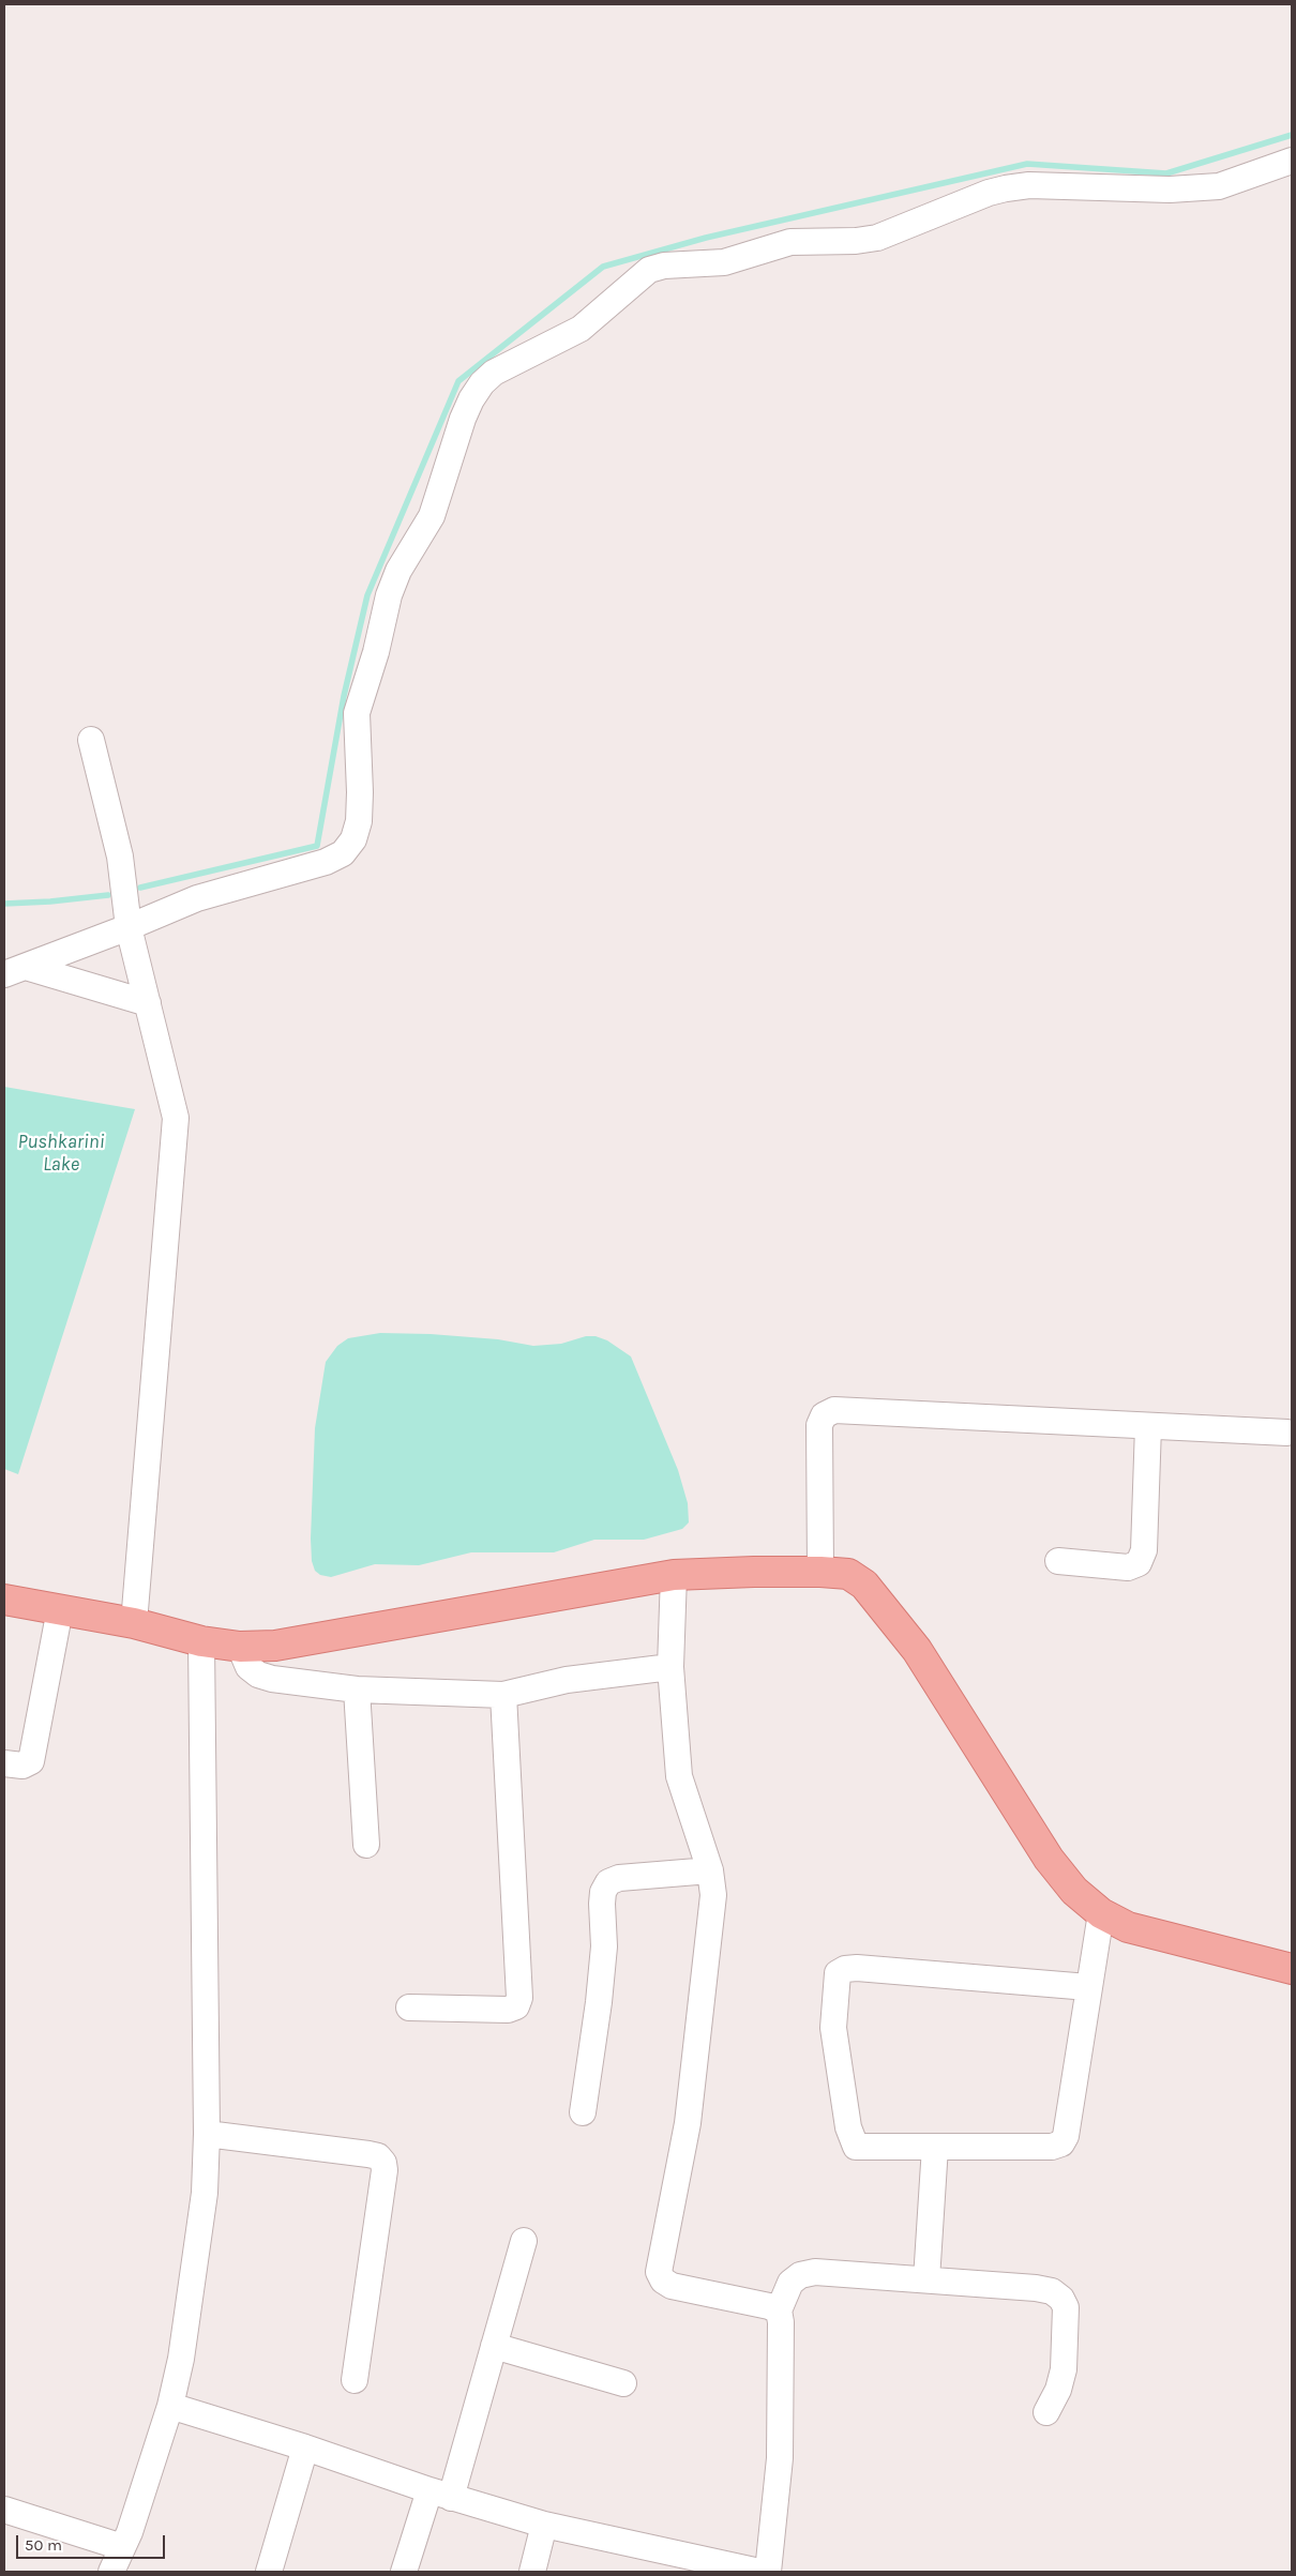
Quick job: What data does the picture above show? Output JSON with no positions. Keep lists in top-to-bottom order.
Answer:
{
  "water": ["Pushkarini Lake"],
  "scale_bar": "50 m"
}
